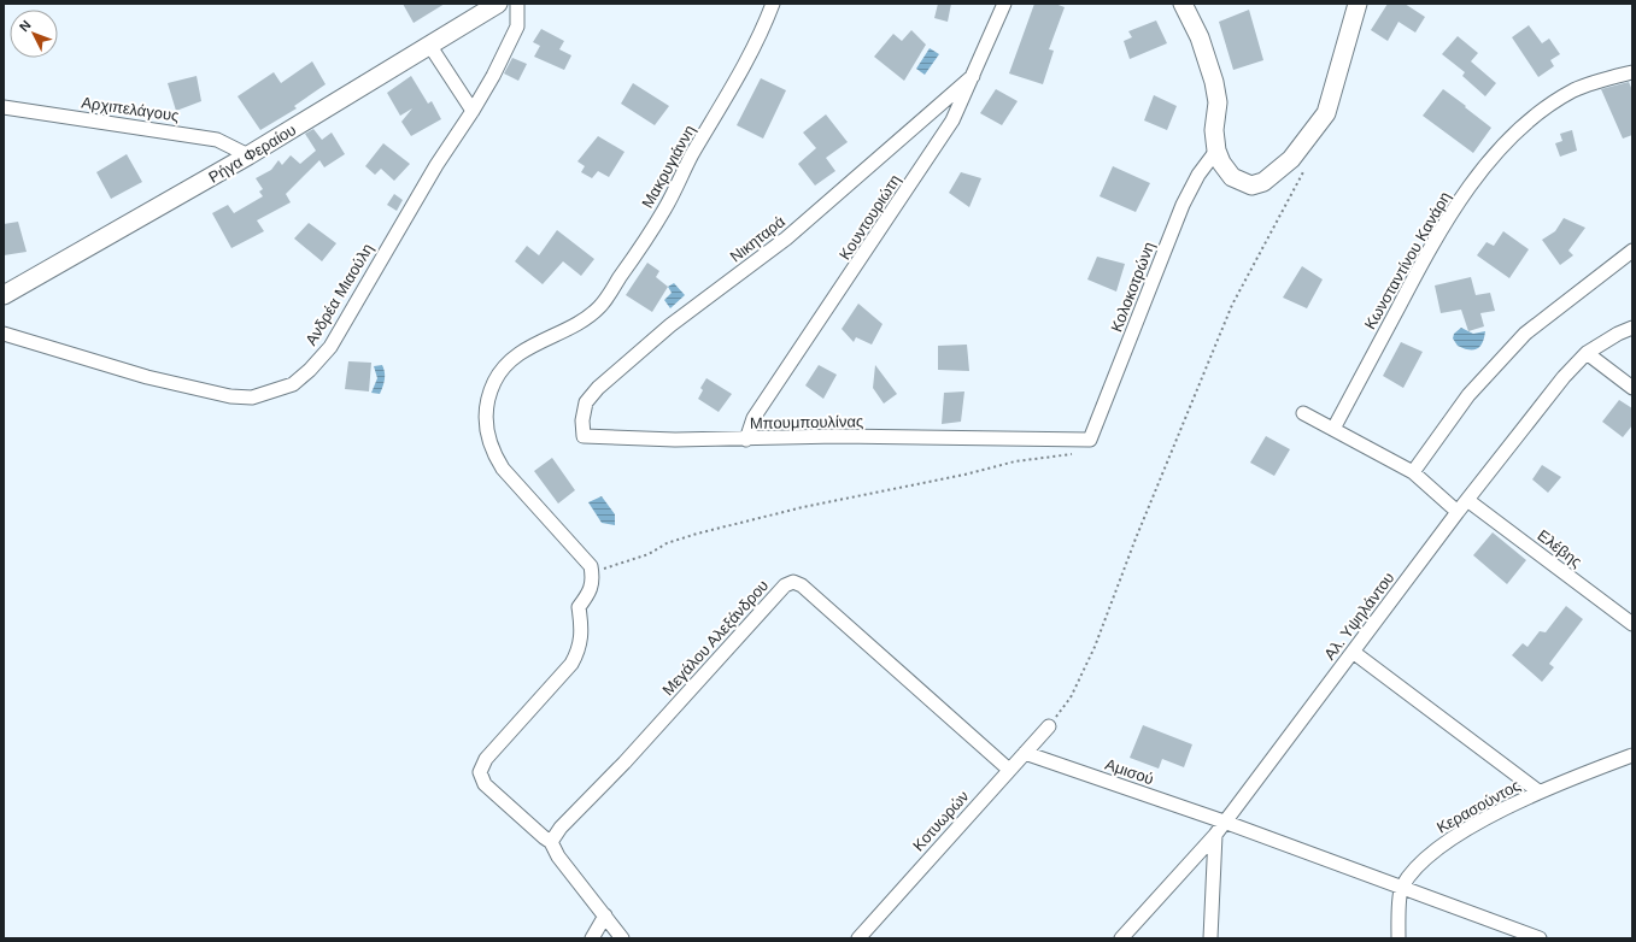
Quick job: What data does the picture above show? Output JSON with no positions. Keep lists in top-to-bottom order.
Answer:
{
  "streets": {
    "street": [
      "Αρχιπελάγους",
      "Ρήγα Φεραίου",
      "Μακρυγιάννη",
      "Κουντουριώτη",
      "Νικηταρά",
      "Κωνσταντίνου Κανάρη",
      "Κολοκοτρώνη",
      "Ανδρέα Μιαούλη",
      "Μπουμπουλίνας",
      "Ελέβης",
      "Αλ. Υψηλάντου",
      "Μεγάλου Αλεξάνδρου",
      "Αμισού",
      "Κερασούντος",
      "Κοτυωρών"
    ]
  },
  "crossings": [
    ["Αρχιπελάγους", "Ρήγα Φεραίου"],
    ["Κουντουριώτη", "Νικηταρά"],
    ["Κουντουριώτη", "Μπουμπουλίνας"],
    ["Νικηταρά", "Μπουμπουλίνας"],
    ["Κολοκοτρώνη", "Μπουμπουλίνας"],
    ["Ελέβης", "Αλ. Υψηλάντου"],
    ["Αλ. Υψηλάντου", "Αμισού"],
    ["Μεγάλου Αλεξάνδρου", "Κοτυωρών"],
    ["Αμισού", "Κερασούντος"],
    ["Αμισού", "Κοτυωρών"]
  ],
  "north": "top left"
}
